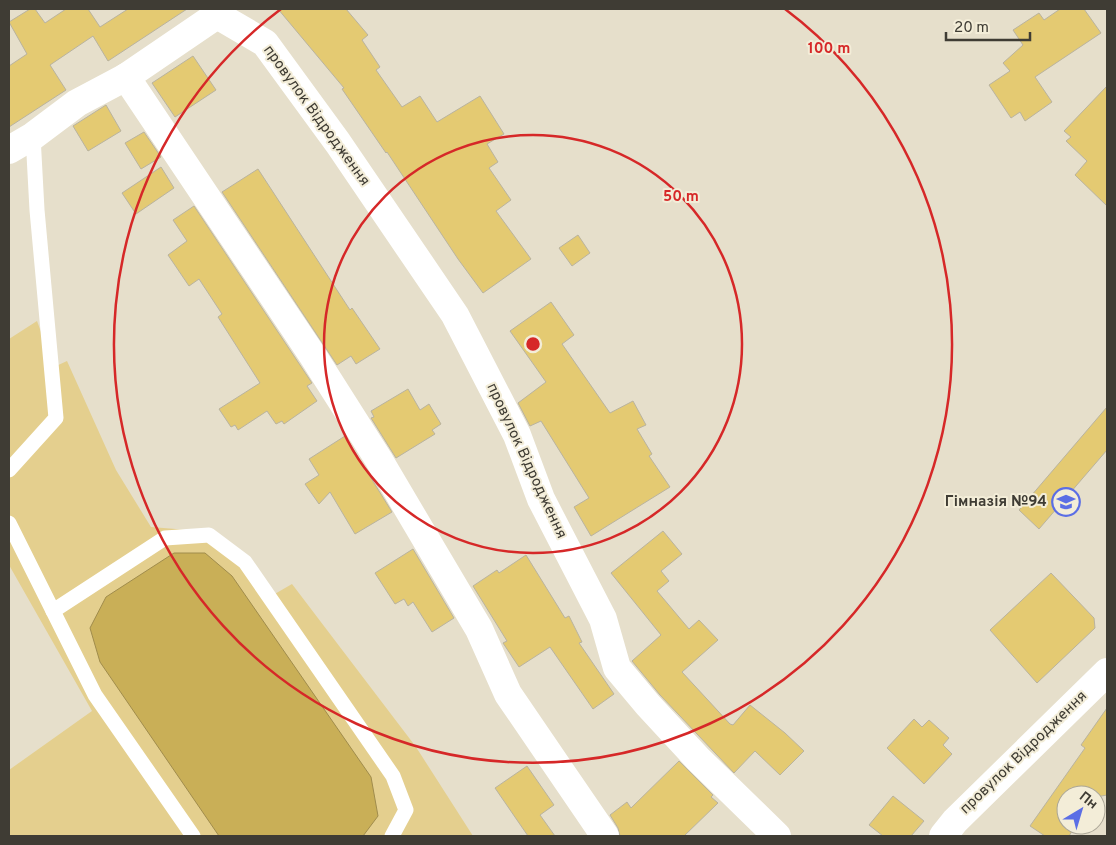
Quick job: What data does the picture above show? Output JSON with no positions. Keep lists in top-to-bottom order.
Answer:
{
  "streets": {
    "street": ["провулок Відродження"]
  },
  "places": {
    "school or university": ["Гімназія №94"]
  },
  "scale_bar": "20 m",
  "north": "top right",
  "rings": ["100 m", "50 m"]
}
